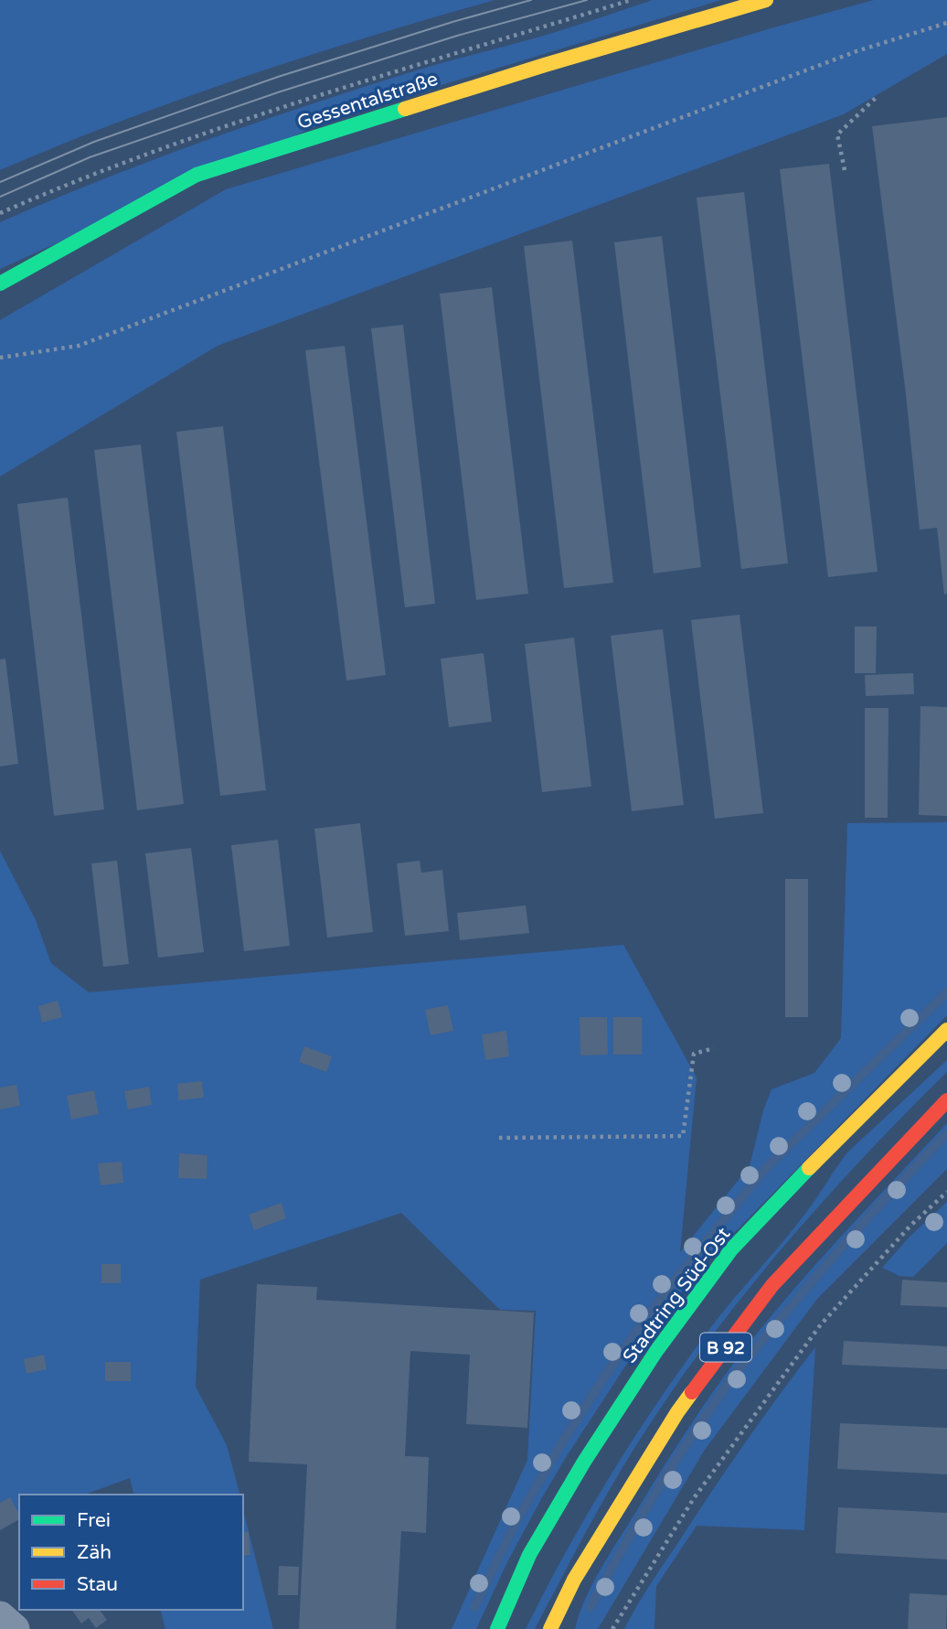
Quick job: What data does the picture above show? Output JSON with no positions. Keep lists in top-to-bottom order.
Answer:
{
  "streets": {
    "main road": ["Gessentalstraße", "Stadtring Süd-Ost", "B 92"]
  },
  "legend": ["Frei", "Zäh", "Stau"]
}
